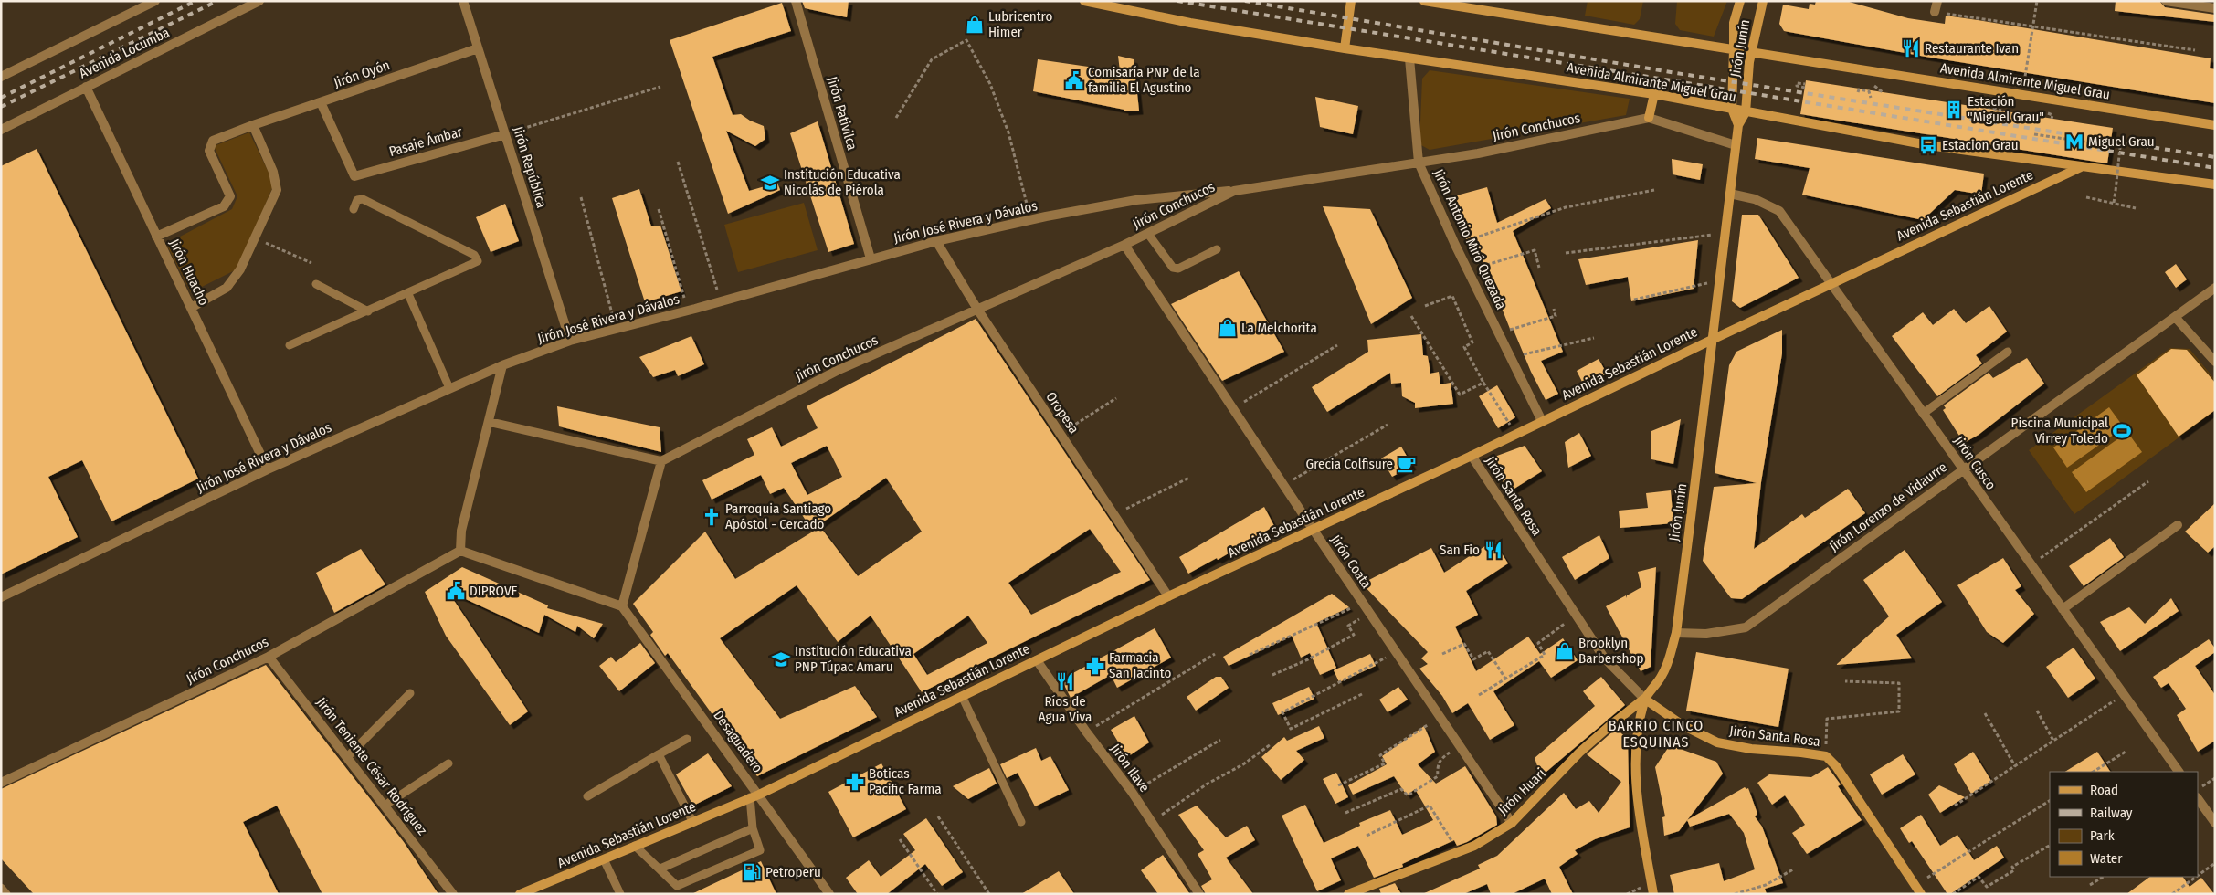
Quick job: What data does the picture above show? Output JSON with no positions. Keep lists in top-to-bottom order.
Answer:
{
  "streets": {
    "main road": [
      "Jirón Junín",
      "Avenida Almirante Miguel Grau",
      "Avenida Sebastián Lorente",
      "Jirón Santa Rosa",
      "Jirón Huari"
    ],
    "street": [
      "Avenida Locumba",
      "Jirón Oyón",
      "Jirón Pativilca",
      "Jirón Conchucos",
      "Pasaje Ámbar",
      "Jirón República",
      "Jirón José Rivera y Dávalos",
      "Jirón Antonio Miró Quezada",
      "Jirón Huacho",
      "Oropesa",
      "Jirón Cusco",
      "Jirón Lorenzo de Vidaurre",
      "Jirón Coata",
      "Desaguadero",
      "Jirón Teniente César Rodríguez",
      "Jirón Ilave"
    ]
  },
  "crossings": [
    ["Jirón Junín", "Avenida Almirante Miguel Grau"],
    ["Jirón Junín", "Jirón Conchucos"],
    ["Jirón Junín", "Avenida Sebastián Lorente"],
    ["Jirón Junín", "Jirón Cusco"],
    ["Jirón Junín", "Jirón Santa Rosa"],
    ["Jirón Junín", "Jirón Lorenzo de Vidaurre"],
    ["Jirón Junín", "Jirón Huari"],
    ["Avenida Locumba", "Jirón Huacho"],
    ["Jirón Oyón", "Pasaje Ámbar"],
    ["Jirón Oyón", "Jirón República"],
    ["Jirón Oyón", "Jirón Huacho"],
    ["Avenida Almirante Miguel Grau", "Avenida Sebastián Lorente"],
    ["Avenida Almirante Miguel Grau", "Jirón Antonio Miró Quezada"],
    ["Jirón Pativilca", "Jirón José Rivera y Dávalos"],
    ["Jirón Conchucos", "Jirón José Rivera y Dávalos"],
    ["Jirón Conchucos", "Jirón Antonio Miró Quezada"],
    ["Jirón Conchucos", "Oropesa"],
    ["Jirón Conchucos", "Jirón Coata"],
    ["Jirón Conchucos", "Jirón Teniente César Rodríguez"],
    ["Pasaje Ámbar", "Jirón República"],
    ["Jirón República", "Jirón José Rivera y Dávalos"],
    ["Avenida Sebastián Lorente", "Jirón Antonio Miró Quezada"],
    ["Avenida Sebastián Lorente", "Oropesa"],
    ["Avenida Sebastián Lorente", "Jirón Cusco"],
    ["Avenida Sebastián Lorente", "Jirón Santa Rosa"],
    ["Avenida Sebastián Lorente", "Jirón Coata"],
    ["Avenida Sebastián Lorente", "Desaguadero"],
    ["Avenida Sebastián Lorente", "Jirón Ilave"],
    ["Jirón José Rivera y Dávalos", "Jirón Huacho"],
    ["Jirón José Rivera y Dávalos", "Oropesa"],
    ["Jirón Cusco", "Jirón Lorenzo de Vidaurre"],
    ["Jirón Santa Rosa", "Jirón Huari"],
    ["Jirón Coata", "Jirón Huari"]
  ],
  "districts": ["BARRIO CINCO ESQUINAS"],
  "places": {
    "shop": ["Lubricentro Himer", "La Melchorita", "Brooklyn Barbershop"],
    "restaurant": ["Restaurante Ivan", "San Fio", "Ríos de Agua Viva"],
    "public building": ["Comisaría PNP de la familia El Agustino", "DIPROVE"],
    "building": ["Estación \"Miguel Grau\""],
    "metro station": ["Miguel Grau"],
    "bus stop": ["Estacion Grau"],
    "school or university": ["Institución Educativa Nicolás de Piérola", "Institución Educativa PNP Túpac Amaru"],
    "sports": ["Piscina Municipal Virrey Toledo"],
    "cafe": ["Grecia Colfisure"],
    "church": ["Parroquia Santiago Apóstol - Cercado"],
    "pharmacy": ["Farmacia San Jacinto", "Boticas Pacific Farma"],
    "fuel station": ["Petroperu"]
  },
  "legend": [
    "Road",
    "Railway",
    "Park",
    "Water"
  ]
}
